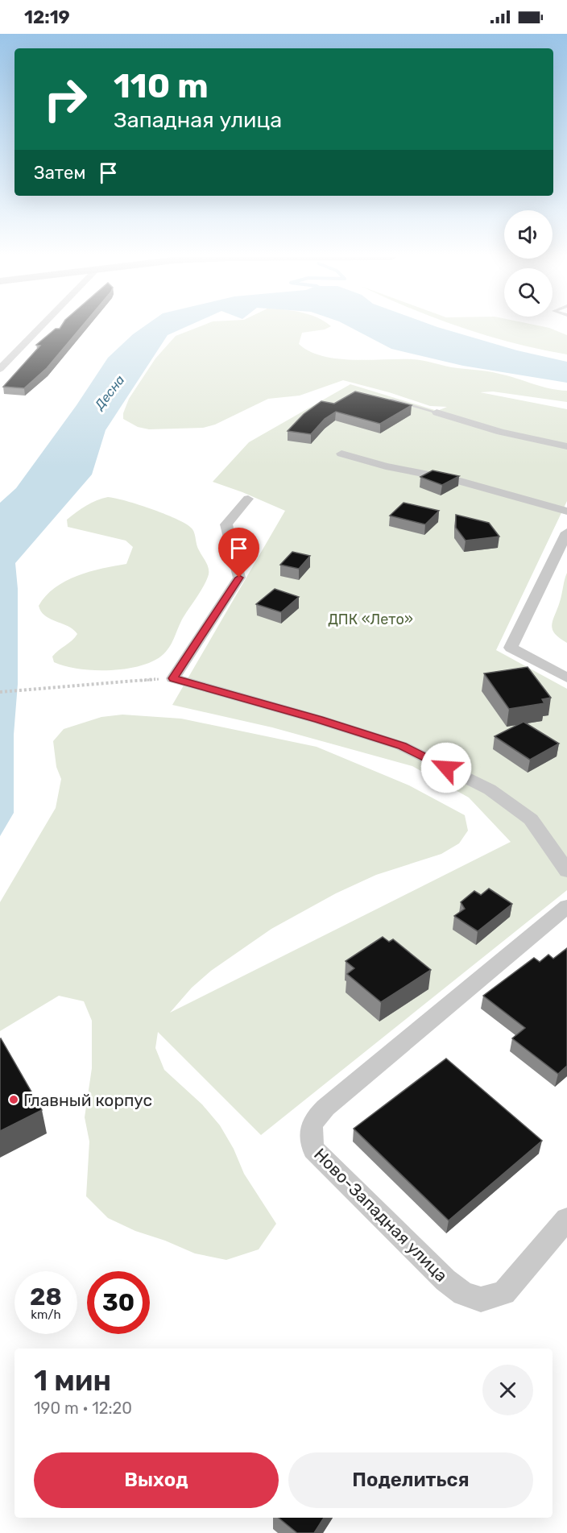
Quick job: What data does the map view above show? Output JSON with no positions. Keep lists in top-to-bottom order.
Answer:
{
  "streets": {
    "street": ["Ново-Западная улица"]
  },
  "water": ["Десна"],
  "parks": ["ДПК «Лето»"],
  "places": ["Главный корпус"],
  "page": {
    "status": "12:19",
    "turn": ["110 m", "Западная улица"],
    "then": "Затем",
    "speed": "28 km/h",
    "limit": "30",
    "heading": ["1 мин", "190 m · 12:20"],
    "buttons": ["Выход", "Поделиться"]
  }
}
